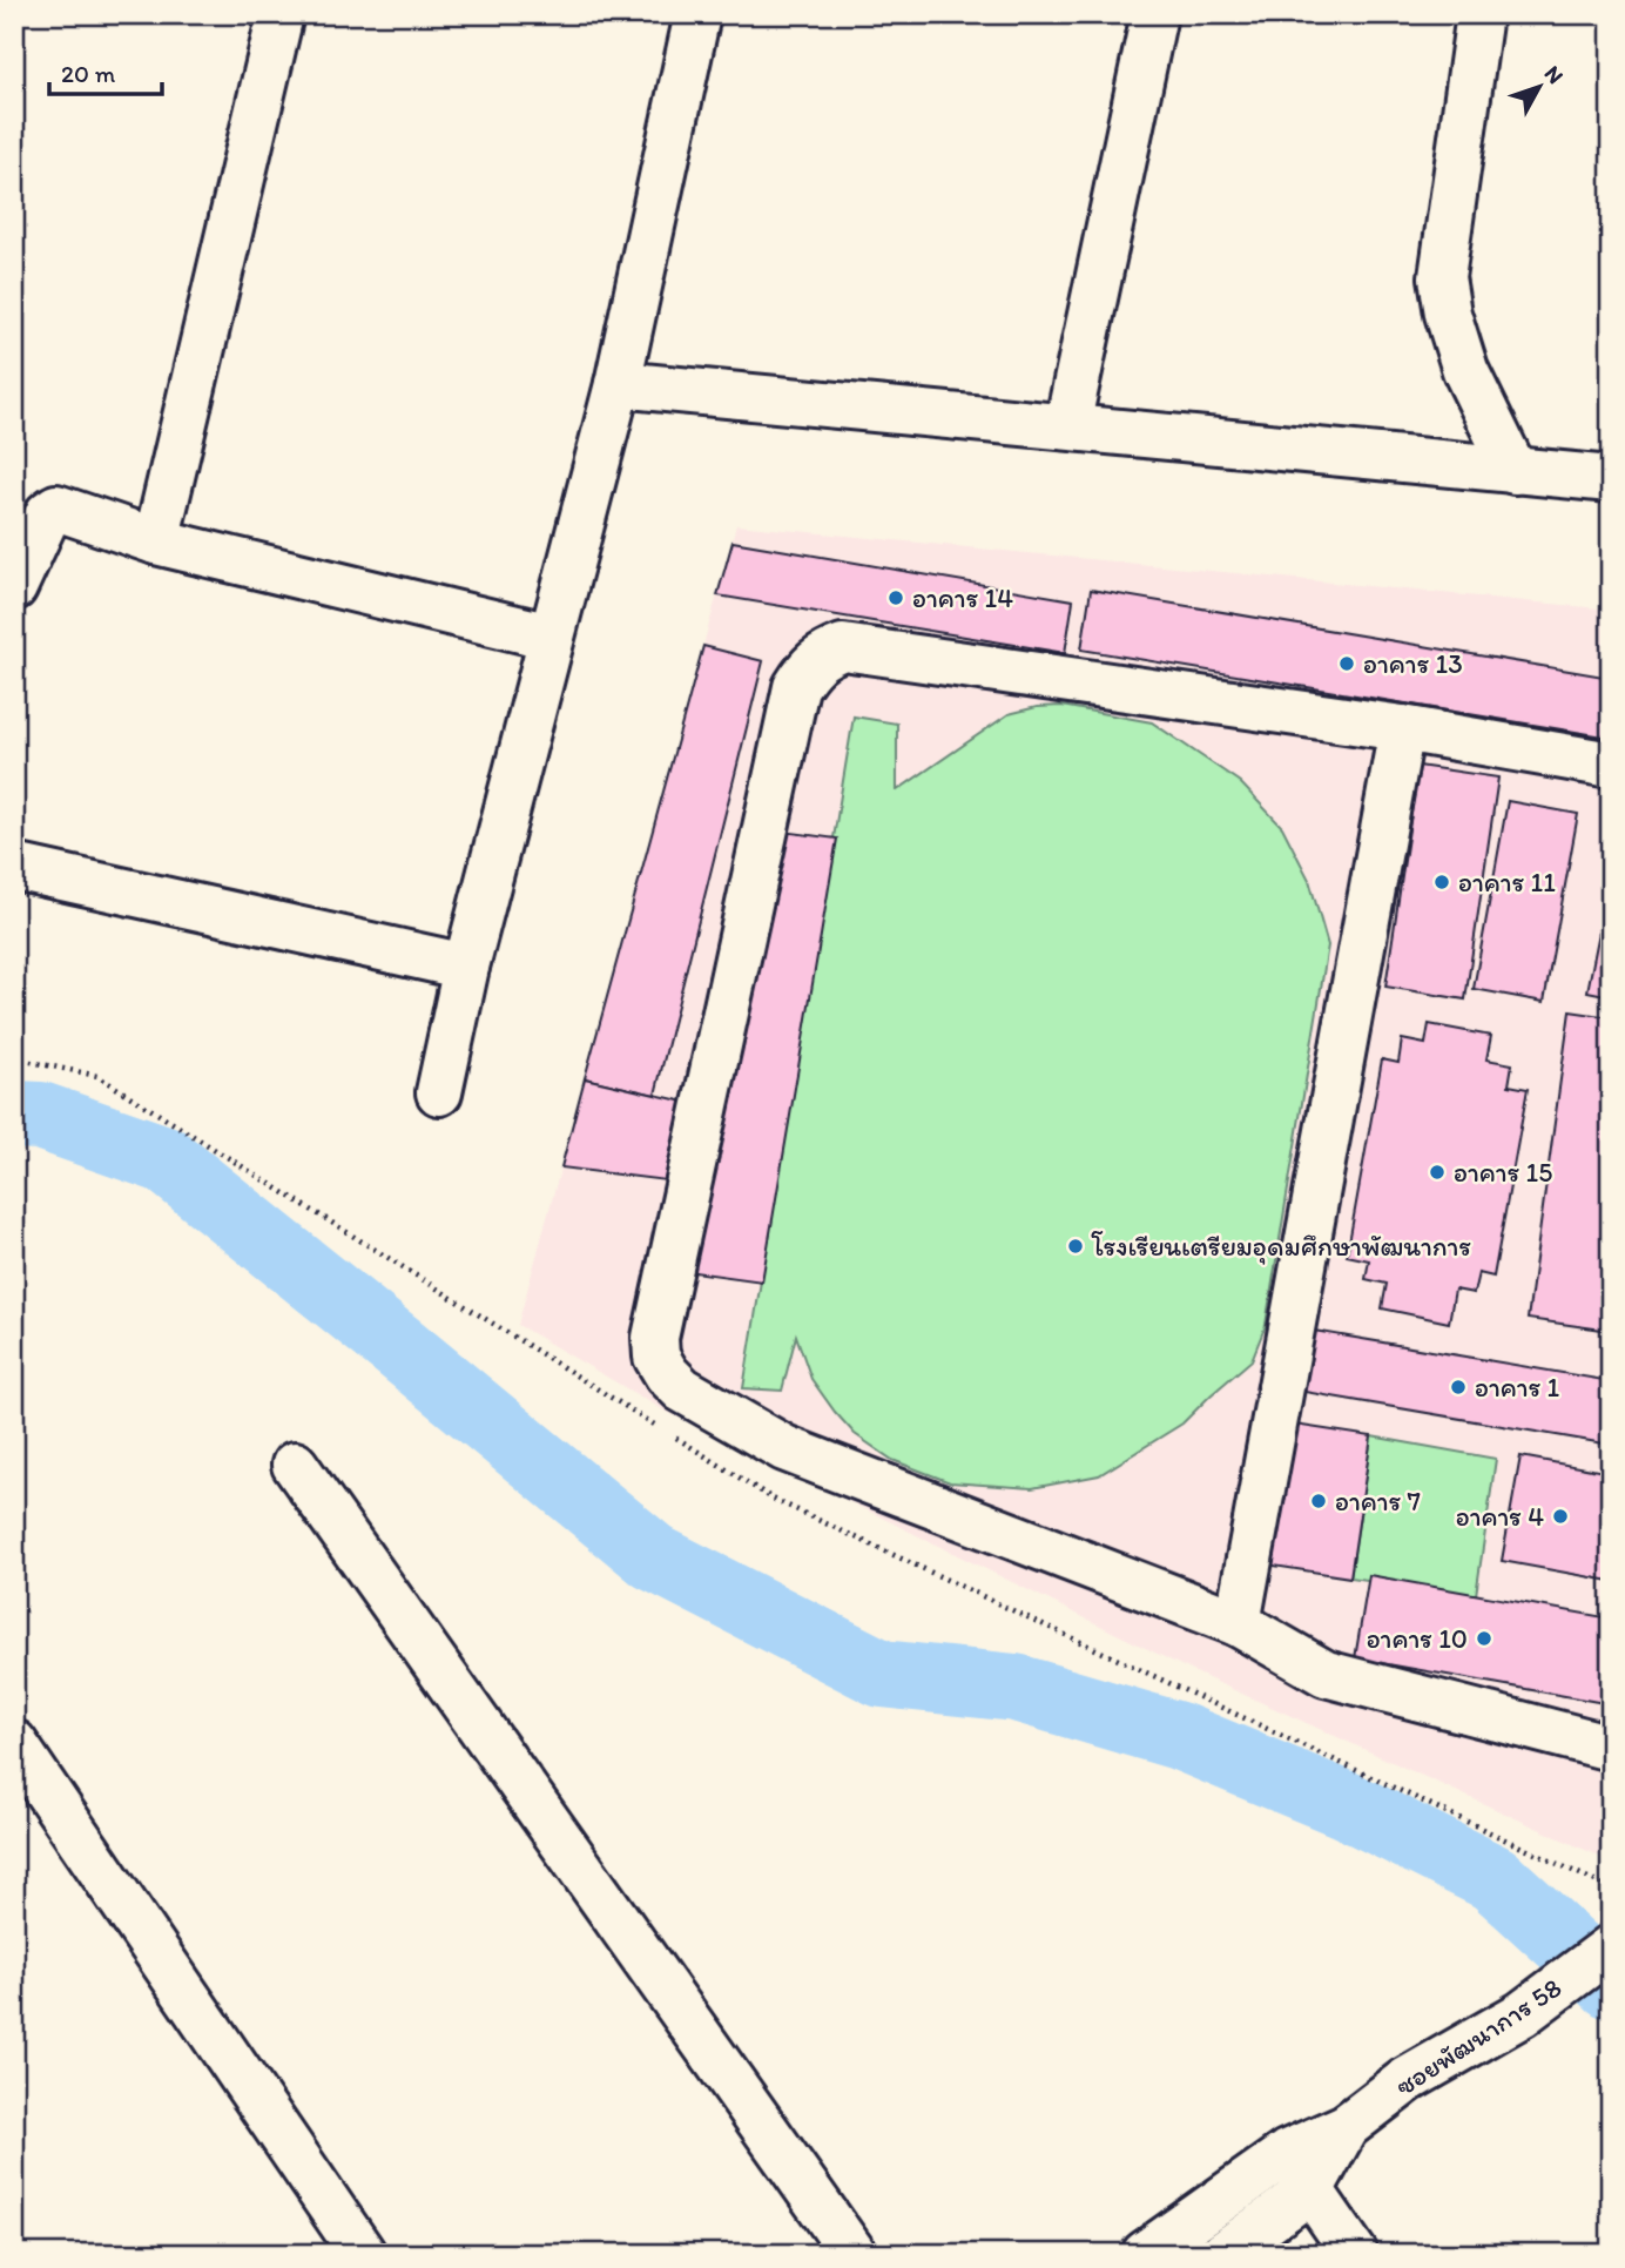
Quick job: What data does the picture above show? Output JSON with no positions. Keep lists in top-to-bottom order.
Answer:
{
  "streets": {
    "street": ["ซอยพัฒนาการ 58"]
  },
  "places": [
    "อาคาร 14",
    "อาคาร 13",
    "อาคาร 11",
    "อาคาร 15",
    "โรงเรียนเตรียมอุดมศึกษาพัฒนาการ",
    "อาคาร 1",
    "อาคาร 7",
    "อาคาร 4",
    "อาคาร 10"
  ],
  "scale_bar": "20 m",
  "north": "top right"
}
